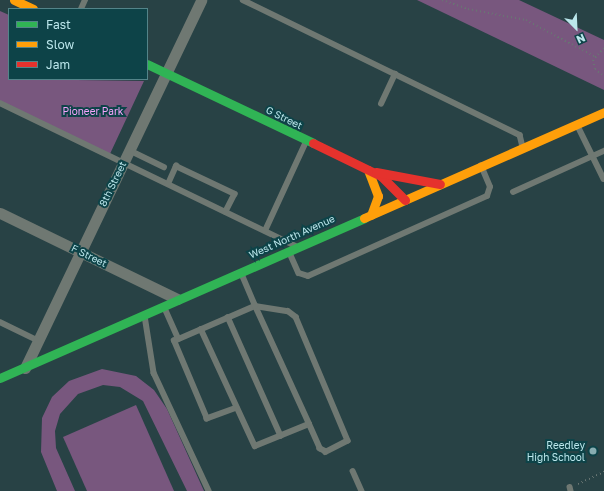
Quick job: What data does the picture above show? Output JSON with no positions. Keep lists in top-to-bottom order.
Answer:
{
  "streets": {
    "street": [
      "G Street",
      "8th Street",
      "West North Avenue",
      "F Street"
    ]
  },
  "crossings": [
    ["G Street", "8th Street"],
    ["G Street", "West North Avenue"],
    ["8th Street", "West North Avenue"],
    ["8th Street", "F Street"],
    ["West North Avenue", "F Street"]
  ],
  "parks": ["Pioneer Park"],
  "places": ["Reedley High School"],
  "legend": ["Fast", "Slow", "Jam"],
  "north": "bottom right"
}
